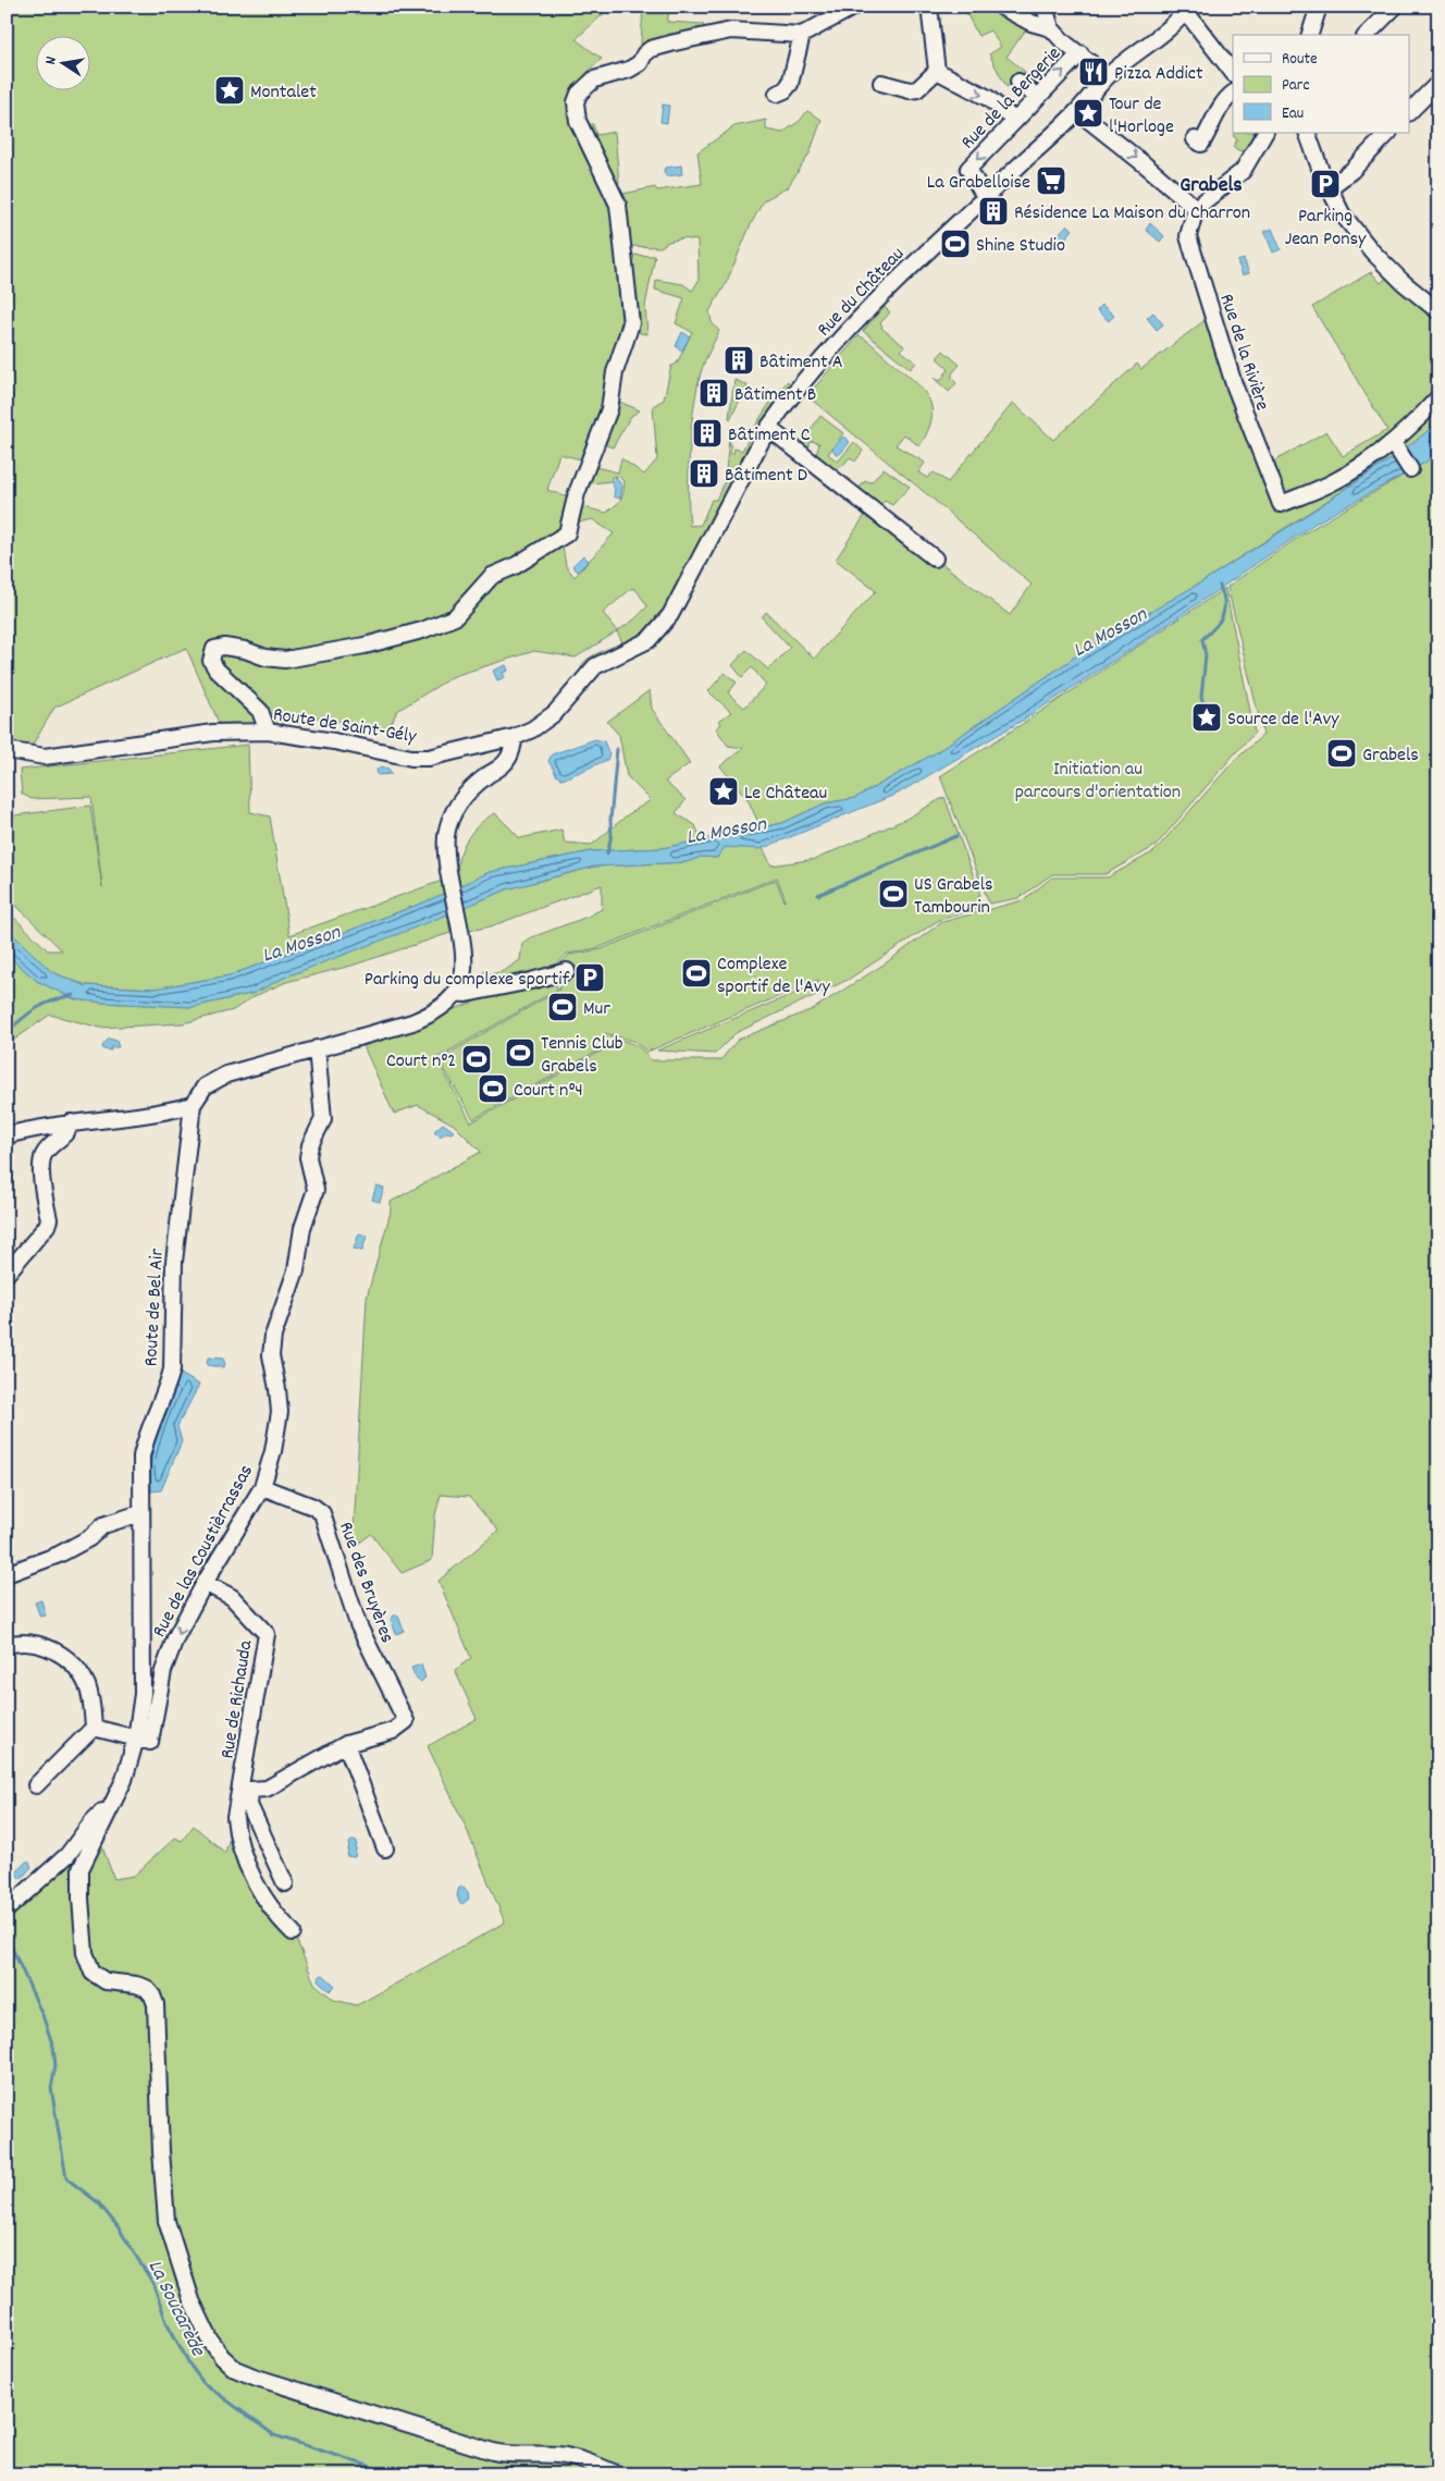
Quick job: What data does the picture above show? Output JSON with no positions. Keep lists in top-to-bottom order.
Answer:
{
  "streets": {
    "street": [
      "Rue de la Bergerie",
      "Rue du Château",
      "Rue de la Rivière",
      "Route de Saint-Gély",
      "Route de Bel Air",
      "Rue de las Coustièrrassas",
      "Rue des Bruyères",
      "Rue de Richauda"
    ]
  },
  "crossings": [
    ["Rue de la Bergerie", "Rue du Château"],
    ["Rue du Château", "Route de Saint-Gély"],
    ["Route de Bel Air", "Rue de las Coustièrrassas"],
    ["Rue de las Coustièrrassas", "Rue des Bruyères"],
    ["Rue de las Coustièrrassas", "Rue de Richauda"]
  ],
  "districts": ["Grabels"],
  "water": ["La Mosson", "La Soucarède"],
  "parks": ["Initiation au parcours d'orientation"],
  "places": {
    "restaurant": ["Pizza Addict"],
    "place": [
      "Montalet",
      "Tour de l'Horloge",
      "Source de l'Avy",
      "Le Château"
    ],
    "supermarket": ["La Grabelloise"],
    "parking": ["Parking Jean Ponsy", "Parking du complexe sportif"],
    "building": [
      "Résidence La Maison du Charron",
      "Bâtiment A",
      "Bâtiment B",
      "Bâtiment C",
      "Bâtiment D"
    ],
    "sports": [
      "Shine Studio",
      "Grabels",
      "US Grabels Tambourin",
      "Complexe sportif de l'Avy",
      "Mur",
      "Tennis Club Grabels",
      "Court n°2",
      "Court n°4"
    ]
  },
  "legend": ["Route", "Parc", "Eau"],
  "north": "left"
}
